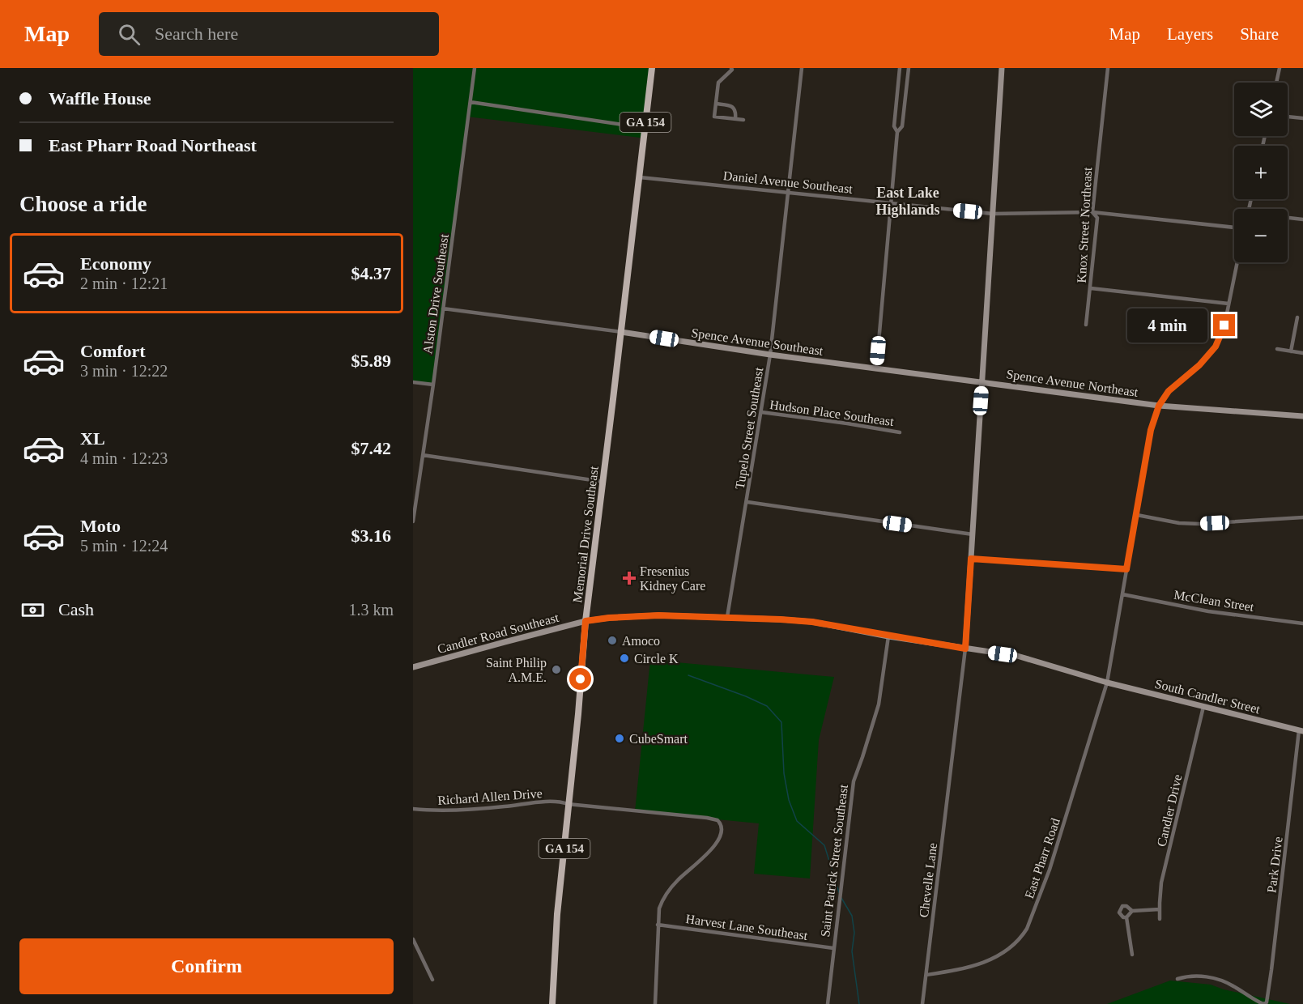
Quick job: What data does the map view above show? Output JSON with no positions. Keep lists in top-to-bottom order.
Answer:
{
  "streets": {
    "main road": ["GA 154", "Memorial Drive Southeast"],
    "street": [
      "Daniel Avenue Southeast",
      "Knox Street Northeast",
      "Alston Drive Southeast",
      "Spence Avenue Southeast",
      "Spence Avenue Northeast",
      "Hudson Place Southeast",
      "Tupelo Street Southeast",
      "McClean Street",
      "Candler Road Southeast",
      "South Candler Street",
      "Richard Allen Drive",
      "Candler Drive",
      "East Pharr Road",
      "Saint Patrick Street Southeast",
      "Park Drive",
      "Chevelle Lane",
      "Harvest Lane Southeast"
    ]
  },
  "crossings": [
    ["Daniel Avenue Southeast", "Knox Street Northeast"],
    ["Daniel Avenue Southeast", "Tupelo Street Southeast"],
    ["Daniel Avenue Southeast", "Memorial Drive Southeast"],
    ["Alston Drive Southeast", "Spence Avenue Southeast"],
    ["Spence Avenue Southeast", "Spence Avenue Northeast"],
    ["Spence Avenue Southeast", "Tupelo Street Southeast"],
    ["Spence Avenue Southeast", "Memorial Drive Southeast"],
    ["Spence Avenue Northeast", "East Pharr Road"],
    ["Hudson Place Southeast", "Tupelo Street Southeast"],
    ["Tupelo Street Southeast", "Candler Road Southeast"],
    ["Memorial Drive Southeast", "Candler Road Southeast"],
    ["Memorial Drive Southeast", "Richard Allen Drive"],
    ["McClean Street", "East Pharr Road"],
    ["Candler Road Southeast", "South Candler Street"],
    ["Candler Road Southeast", "Saint Patrick Street Southeast"],
    ["Candler Road Southeast", "Chevelle Lane"],
    ["South Candler Street", "Candler Drive"],
    ["South Candler Street", "East Pharr Road"],
    ["South Candler Street", "Park Drive"],
    ["South Candler Street", "Chevelle Lane"],
    ["Richard Allen Drive", "Harvest Lane Southeast"],
    ["East Pharr Road", "Chevelle Lane"],
    ["Saint Patrick Street Southeast", "Harvest Lane Southeast"]
  ],
  "districts": ["East Lake Highlands"],
  "places": {
    "health": ["Fresenius Kidney Care"],
    "other": [
      "Amoco",
      "Circle K",
      "Saint Philip A.M.E.",
      "CubeSmart"
    ]
  },
  "page": {
    "header": "Map",
    "search": "Search here",
    "nav": ["Map", "Layers", "Share"],
    "banner": ["Waffle House", "East Pharr Road Northeast"],
    "map_buttons": ["+", "−"],
    "heading": "Choose a ride",
    "list": [
      {
        "name": "Economy",
        "note": "2 min · 12:21",
        "value": "$4.37"
      },
      {
        "name": "Comfort",
        "note": "3 min · 12:22",
        "value": "$5.89"
      },
      {
        "name": "XL",
        "note": "4 min · 12:23",
        "value": "$7.42"
      },
      {
        "name": "Moto",
        "note": "5 min · 12:24",
        "value": "$3.16"
      }
    ],
    "bubble": "4 min",
    "pay": ["Cash", "1.3 km"],
    "buttons": "Confirm"
  }
}
